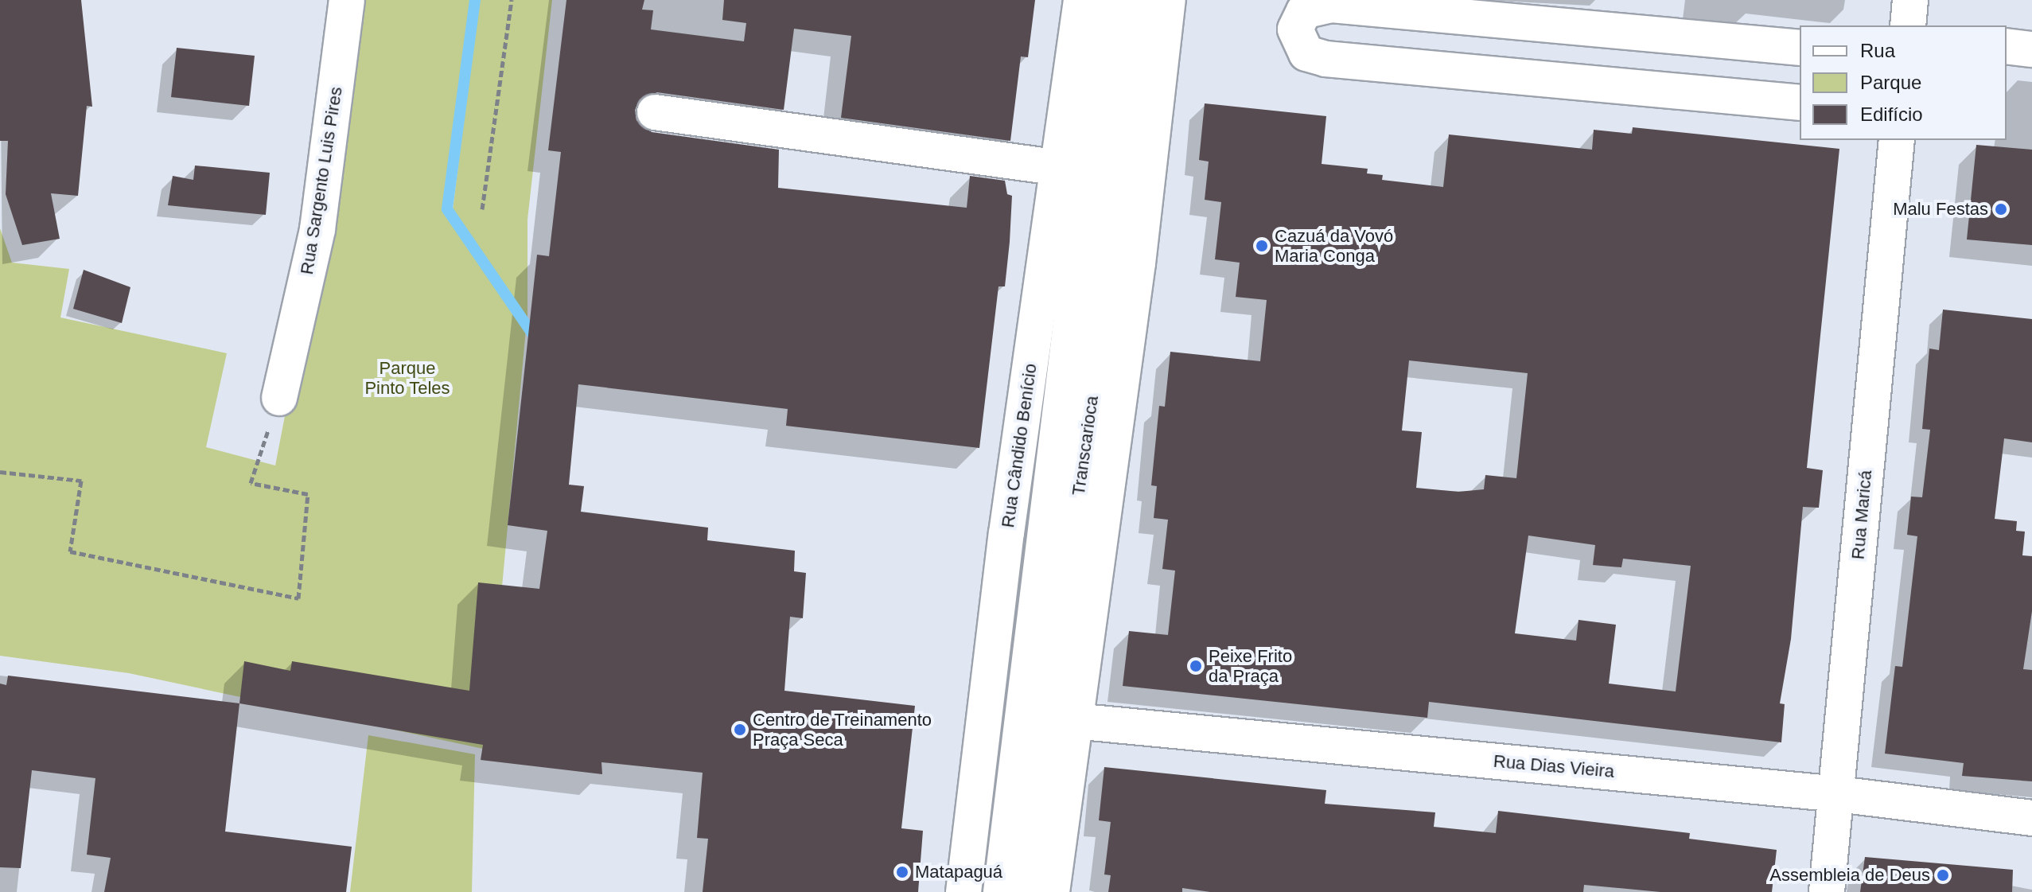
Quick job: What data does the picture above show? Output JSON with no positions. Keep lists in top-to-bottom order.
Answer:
{
  "streets": {
    "street": [
      "Rua Sargento Luis Pires",
      "Rua Cândido Benício",
      "Transcarioca",
      "Rua Maricá",
      "Rua Dias Vieira"
    ]
  },
  "crossings": [
    ["Rua Maricá", "Rua Dias Vieira"]
  ],
  "parks": ["Parque Pinto Teles"],
  "places": [
    "Malu Festas",
    "Cazuá da Vovó Maria Conga",
    "Peixe Frito da Praça",
    "Centro de Treinamento Praça Seca",
    "Matapaguá",
    "Assembleia de Deus"
  ],
  "legend": ["Rua", "Parque", "Edifício"]
}
